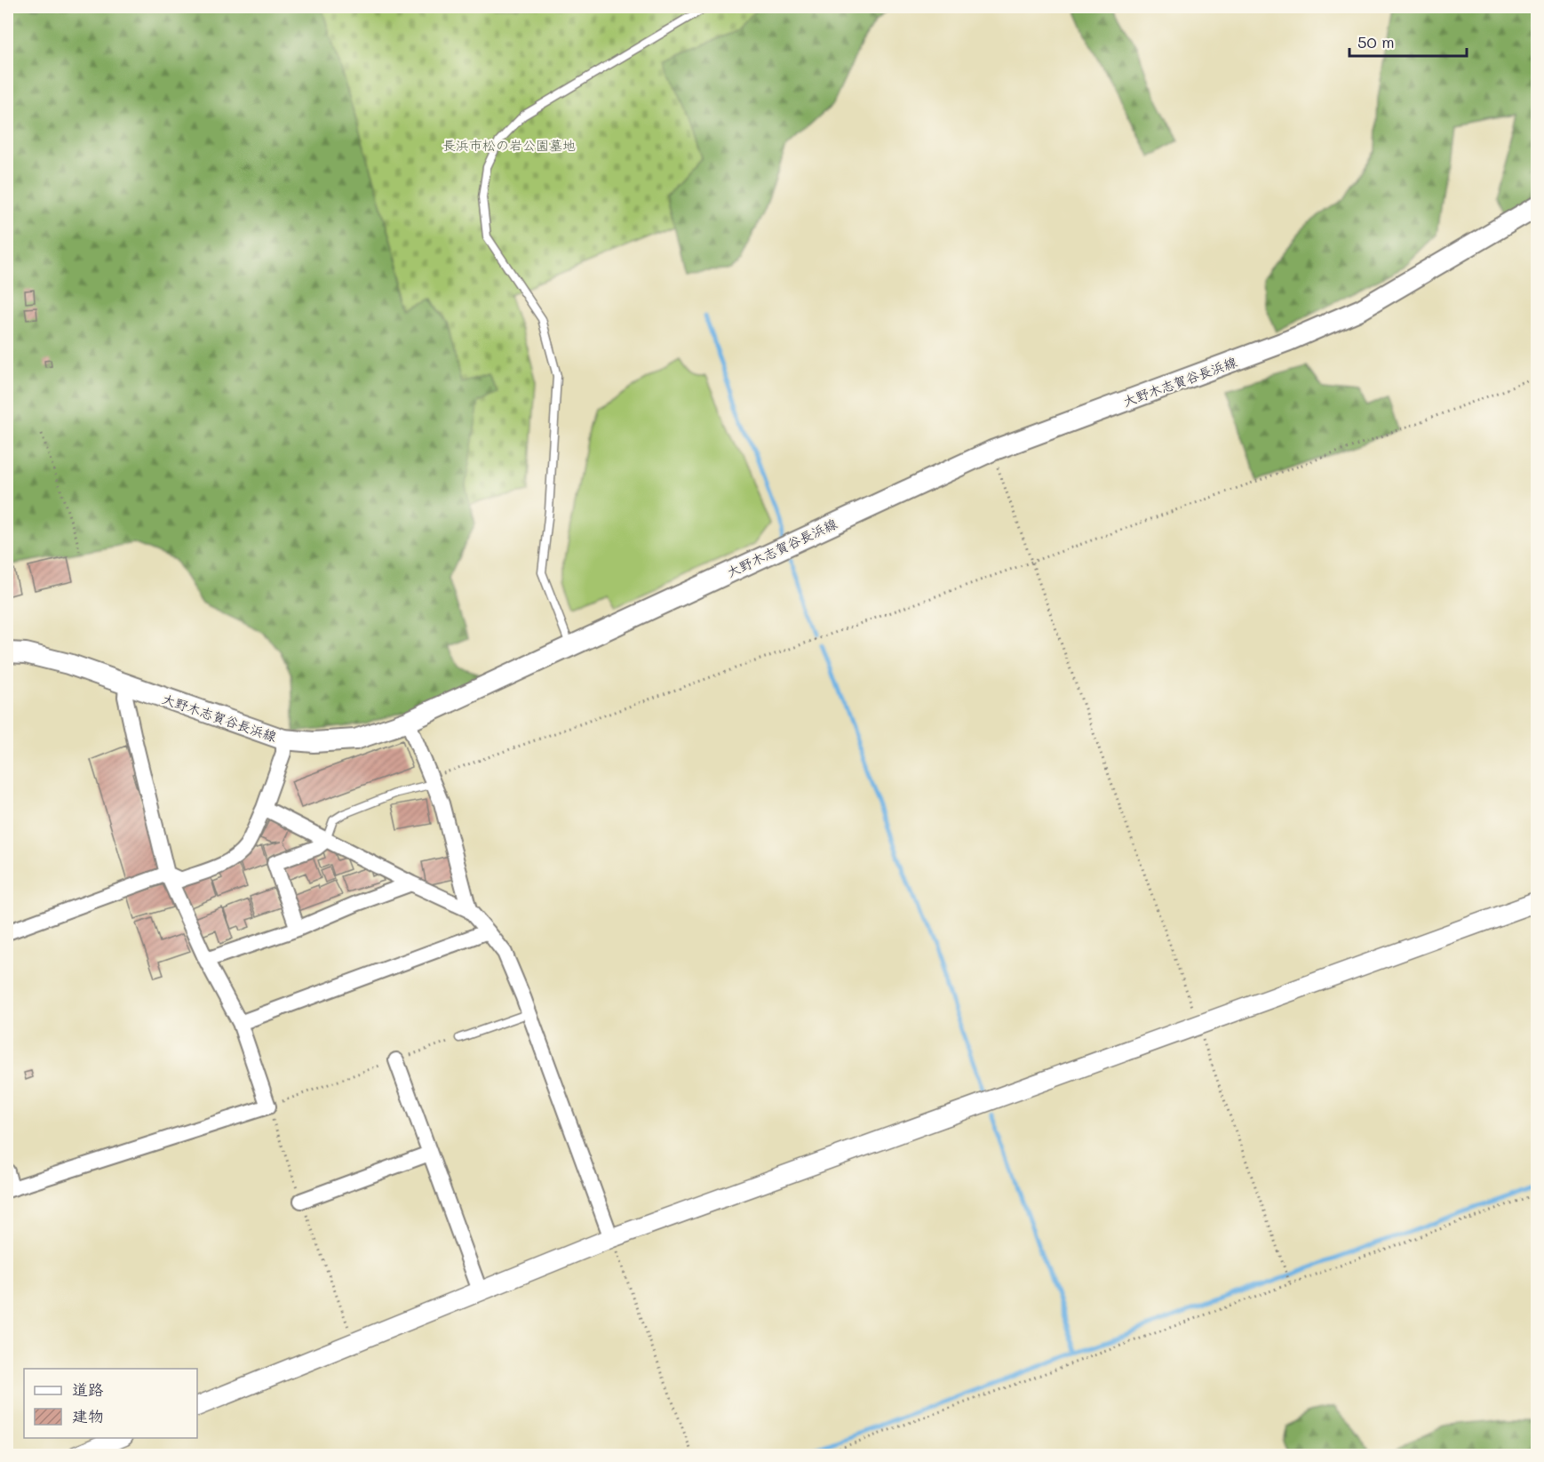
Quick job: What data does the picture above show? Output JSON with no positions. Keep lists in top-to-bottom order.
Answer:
{
  "streets": {
    "main road": ["大野木志賀谷長浜線"]
  },
  "parks": ["長浜市松の岩公園墓地"],
  "legend": ["道路", "建物"],
  "scale_bar": "50 m"
}
